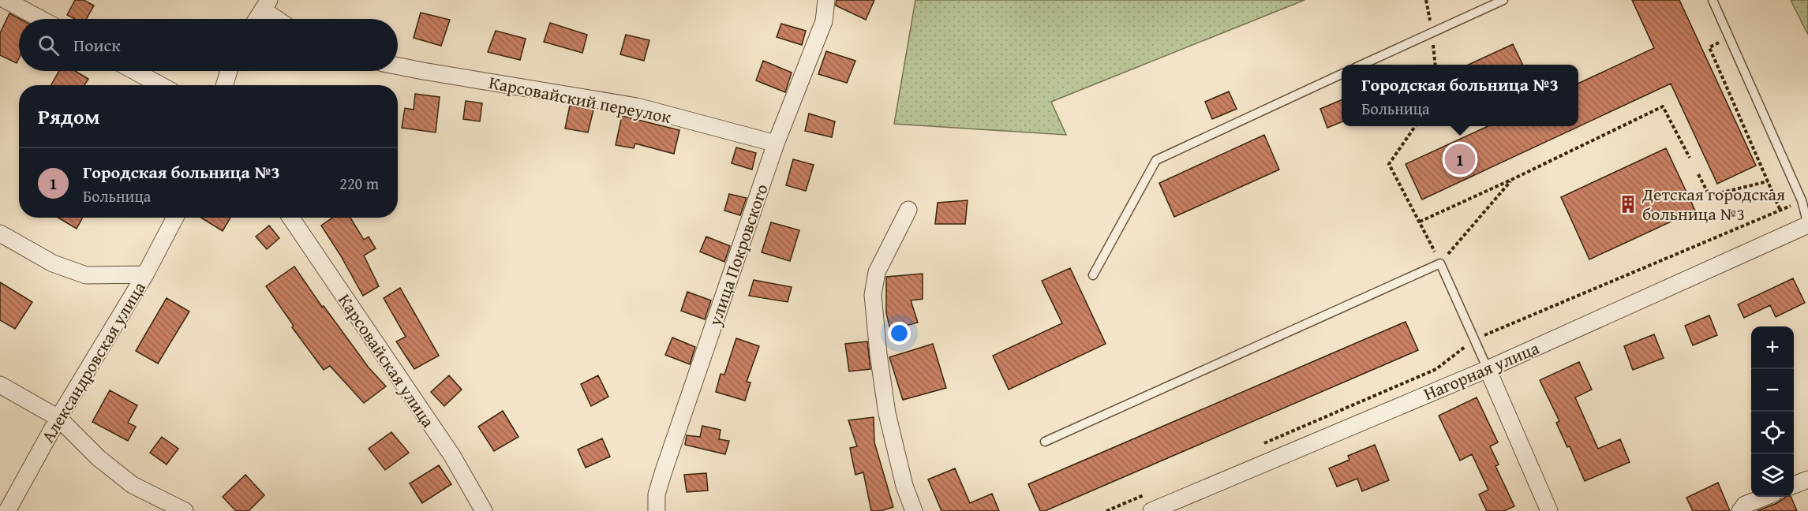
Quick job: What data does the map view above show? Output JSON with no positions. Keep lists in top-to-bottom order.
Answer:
{
  "streets": {
    "street": [
      "Карсовайский переулок",
      "улица Покровского",
      "Карсовайская улица",
      "Александровская улица",
      "Нагорная улица"
    ]
  },
  "crossings": [
    ["Карсовайский переулок", "улица Покровского"]
  ],
  "places": {
    "building": ["Детская городская больница №3"]
  },
  "page": {
    "search": "Поиск",
    "popup": ["Городская больница №3", "Больница"],
    "heading": "Рядом",
    "pins": "1",
    "list": [
      {
        "mark": "1",
        "name": "Городская больница №3",
        "note": "Больница",
        "value": "220 m"
      }
    ],
    "map_buttons": ["+", "−"]
  }
}
